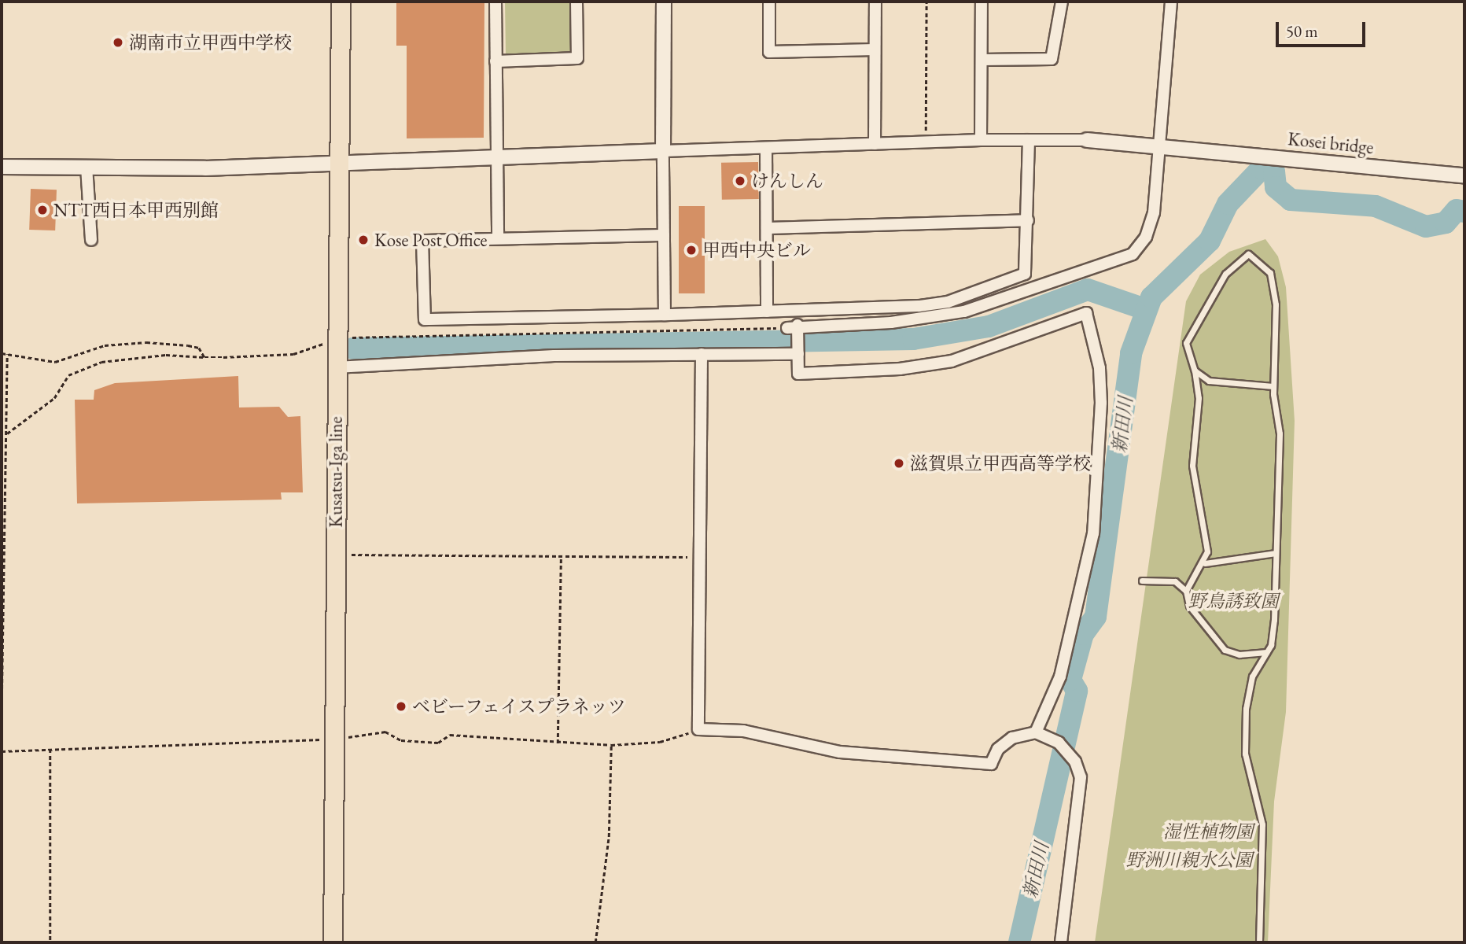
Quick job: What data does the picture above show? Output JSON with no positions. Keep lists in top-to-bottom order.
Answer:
{
  "streets": {
    "main road": ["Kusatsu-Iga line"],
    "street": ["Kosei bridge"]
  },
  "water": ["新田川"],
  "parks": ["野鳥誘致園", "湿性植物園", "野洲川親水公園"],
  "places": [
    "湖南市立甲西中学校",
    "けんしん",
    "NTT西日本甲西別館",
    "Kose Post Office",
    "甲西中央ビル",
    "滋賀県立甲西高等学校",
    "ベビーフェイスプラネッツ"
  ],
  "scale_bar": "50 m"
}
